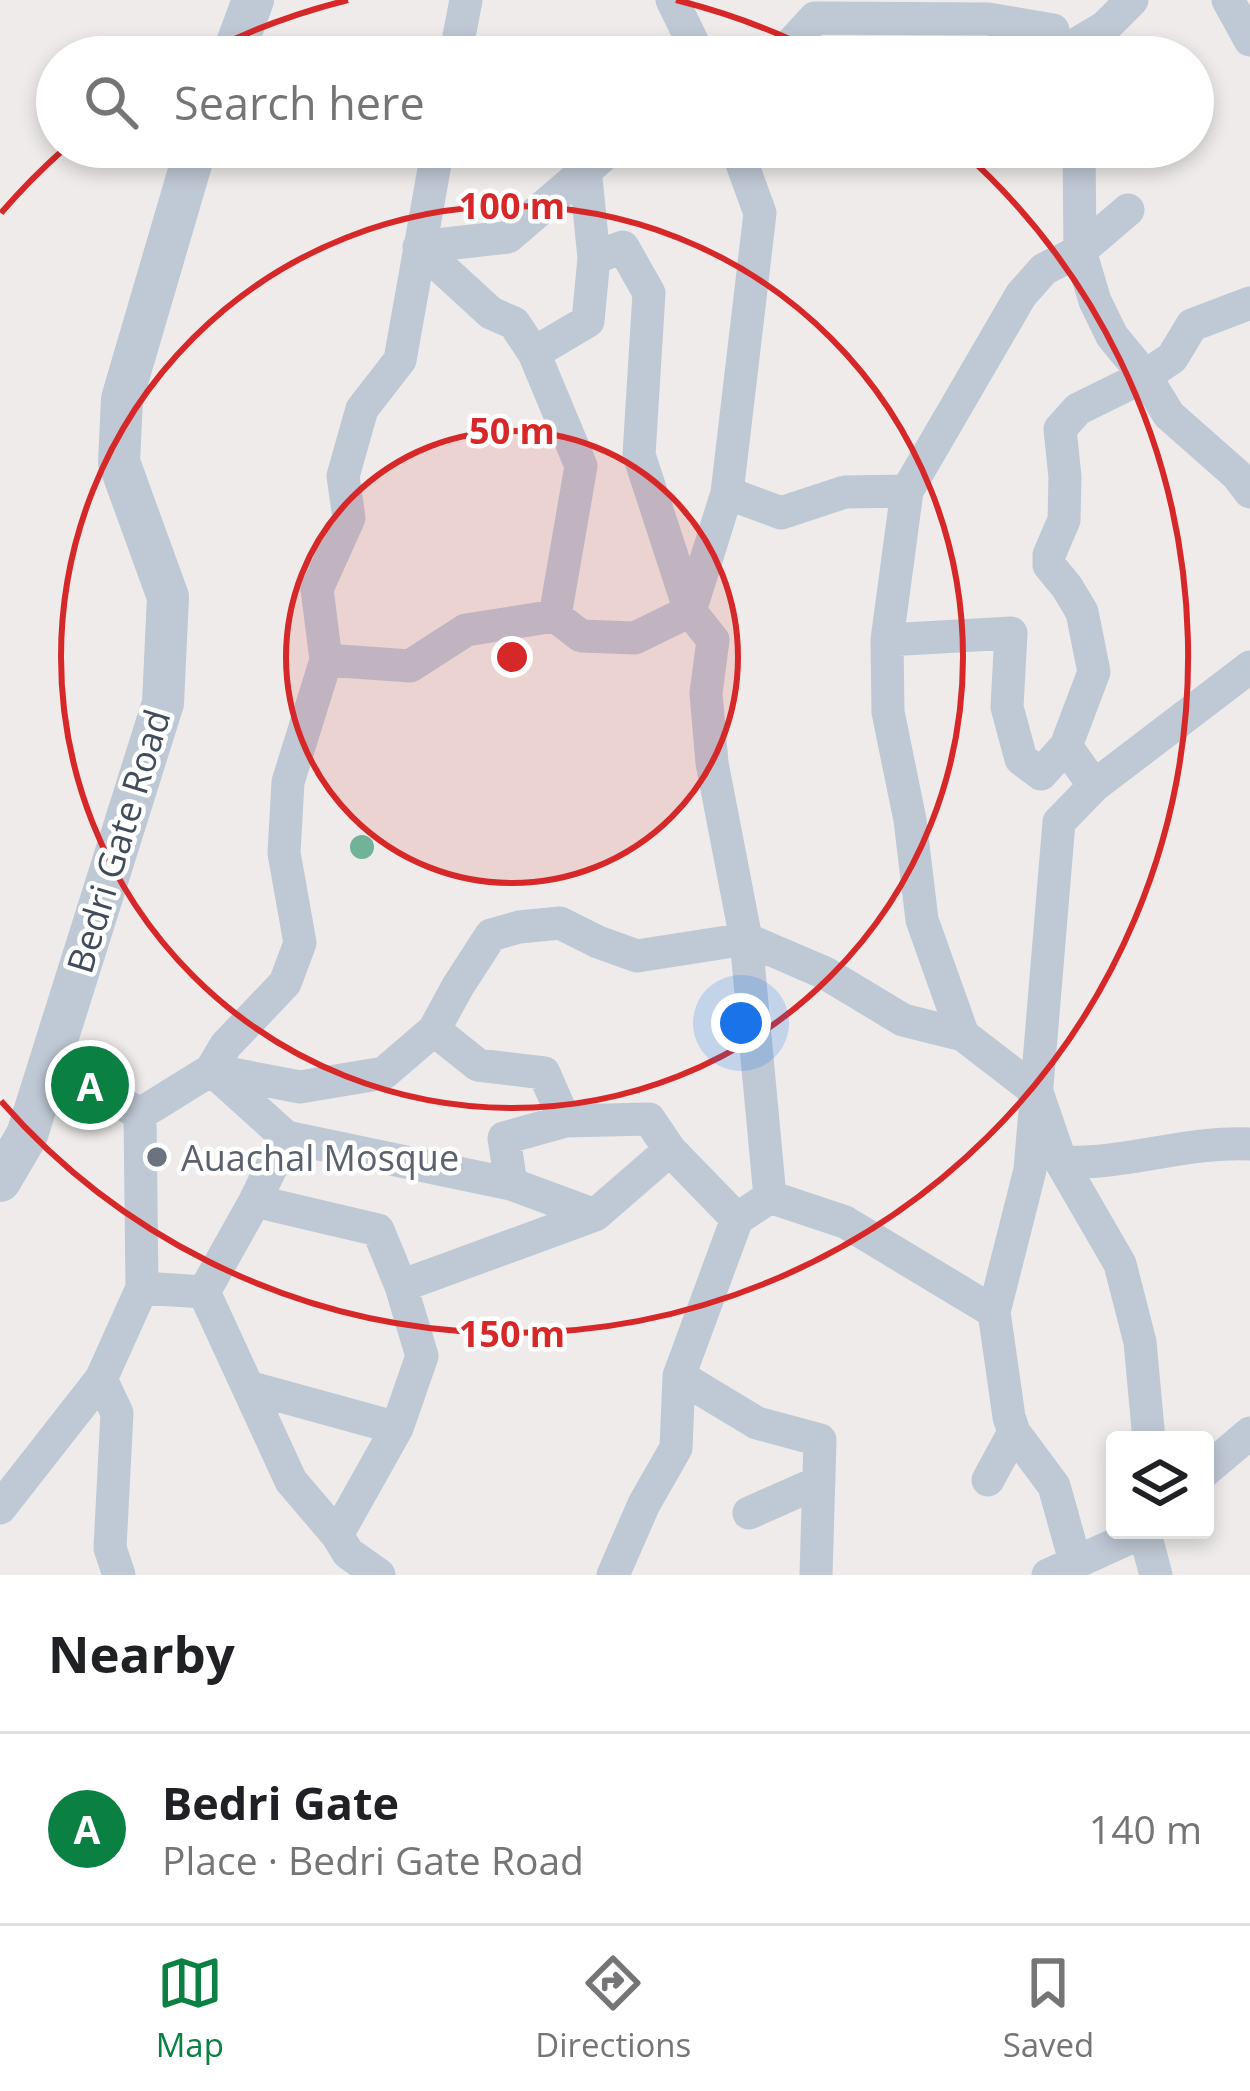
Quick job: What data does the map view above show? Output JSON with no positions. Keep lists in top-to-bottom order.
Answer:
{
  "streets": {
    "street": ["Bedri Gate Road"]
  },
  "places": ["Auachal Mosque"],
  "page": {
    "search": "Search here",
    "pins": "A",
    "heading": "Nearby",
    "list": [
      {
        "mark": "A",
        "name": "Bedri Gate",
        "note": "Place · Bedri Gate Road",
        "value": "140 m"
      }
    ],
    "nav": ["Map", "Directions", "Saved"]
  },
  "rings": ["100 m", "50 m", "150 m"]
}
